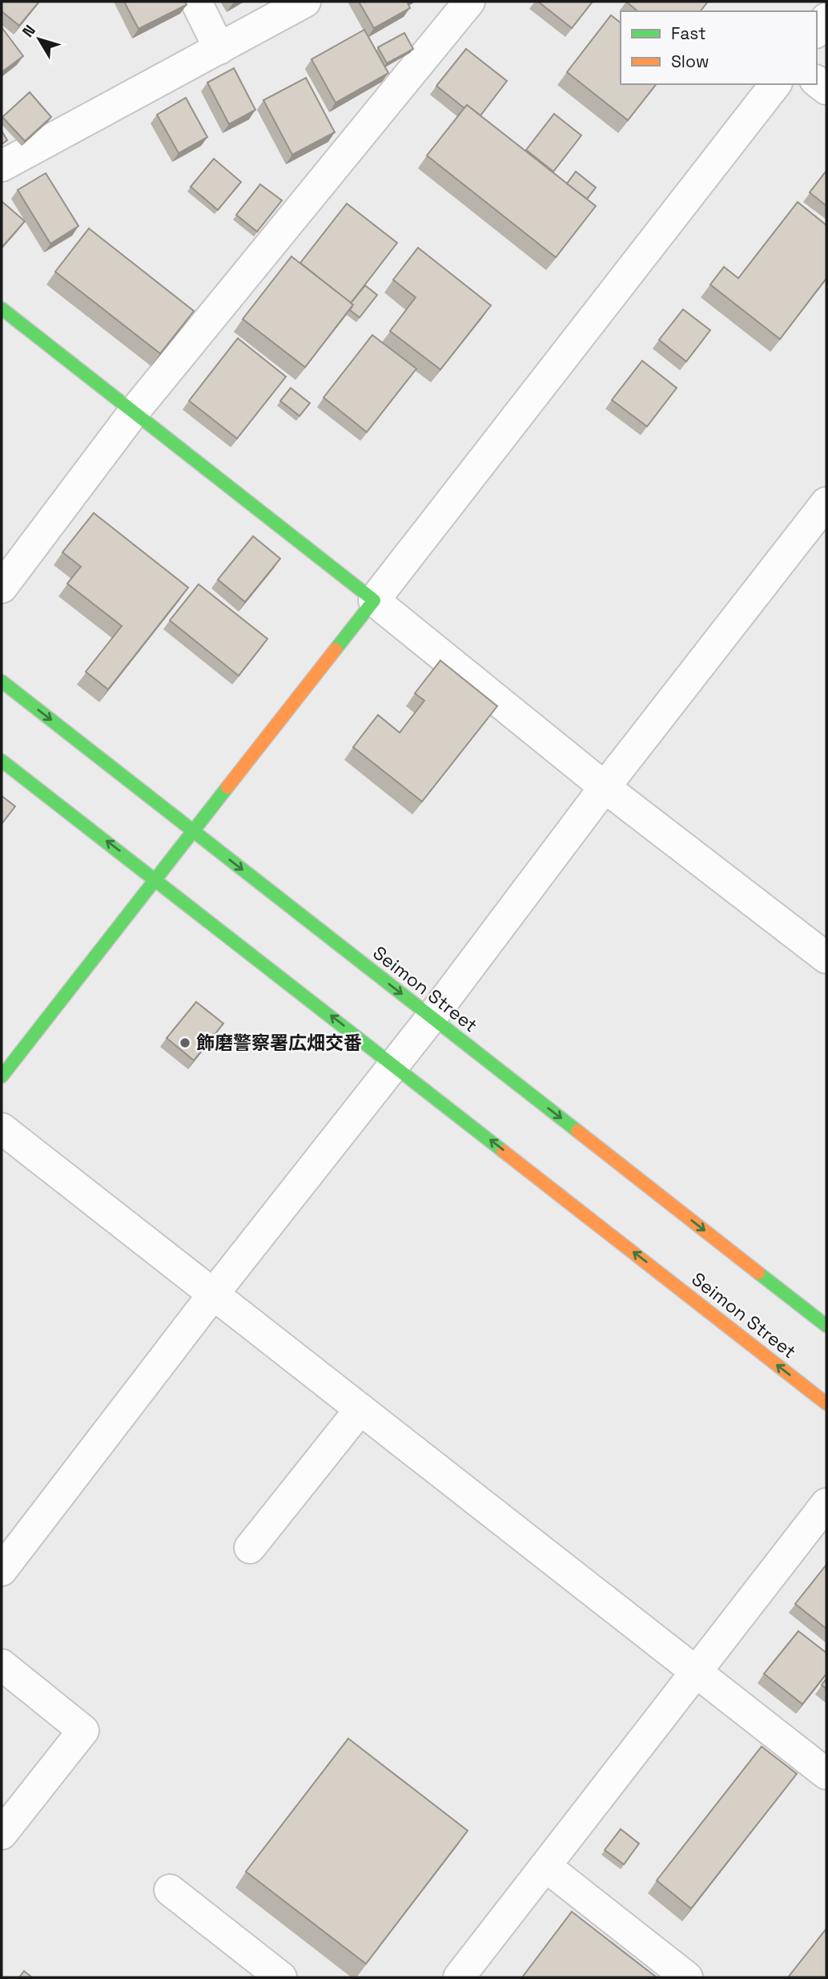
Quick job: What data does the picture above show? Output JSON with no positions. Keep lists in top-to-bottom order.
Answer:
{
  "streets": {
    "street": ["Seimon Street"]
  },
  "places": ["飾磨警察署広畑交番"],
  "legend": ["Fast", "Slow"],
  "north": "top left"
}
